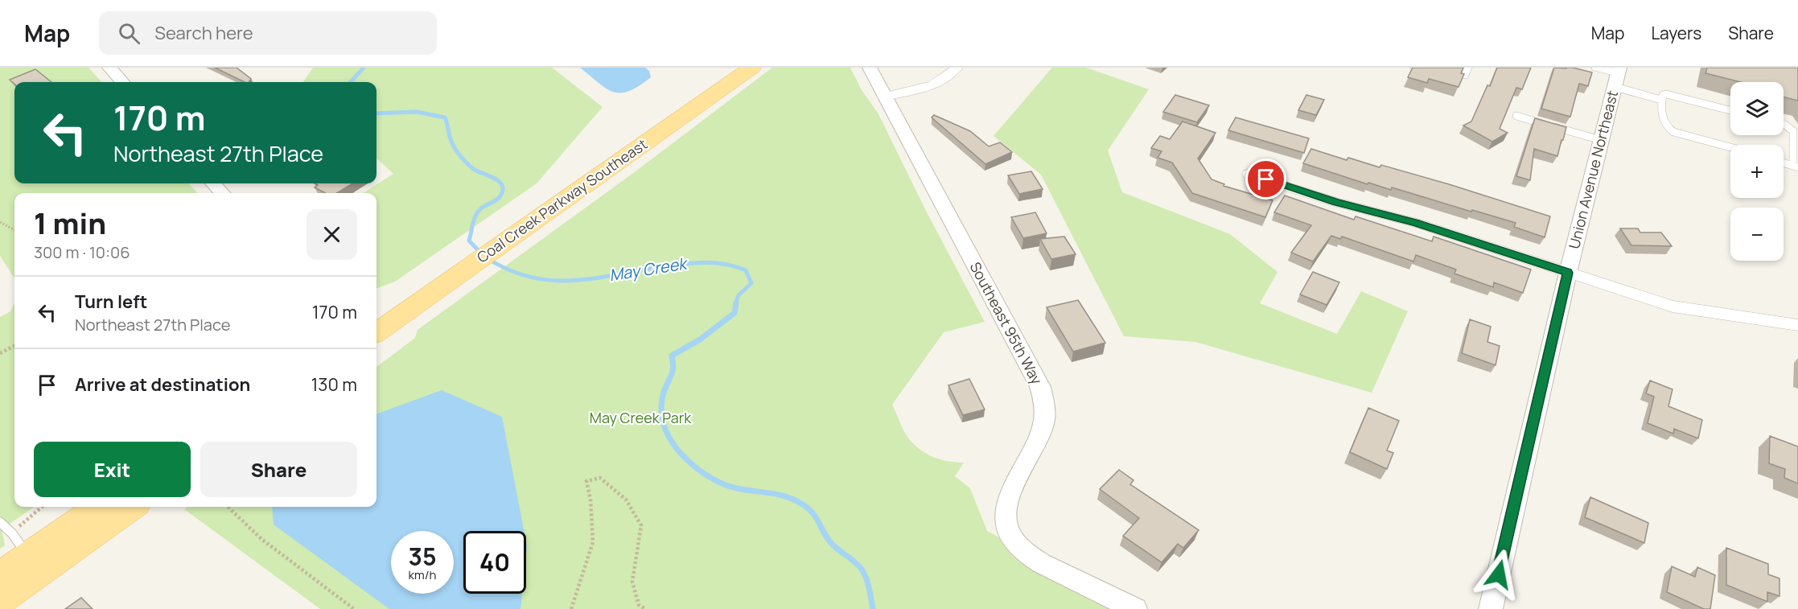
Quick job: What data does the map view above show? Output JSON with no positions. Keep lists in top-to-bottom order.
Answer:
{
  "streets": {
    "main road": ["Coal Creek Parkway Southeast"],
    "street": ["Union Avenue Northeast", "Southeast 95th Way"]
  },
  "water": ["May Creek"],
  "parks": ["May Creek Park"],
  "page": {
    "header": "Map",
    "search": "Search here",
    "nav": ["Map", "Layers", "Share"],
    "map_buttons": ["+", "−"],
    "turn": ["170 m", "Northeast 27th Place"],
    "heading": ["1 min", "300 m · 10:06"],
    "list": [
      {
        "name": "Turn left",
        "note": "Northeast 27th Place",
        "value": "170 m"
      },
      {
        "name": "Arrive at destination",
        "value": "130 m"
      }
    ],
    "buttons": ["Exit", "Share"],
    "speed": "35 km/h",
    "limit": "40"
  }
}
